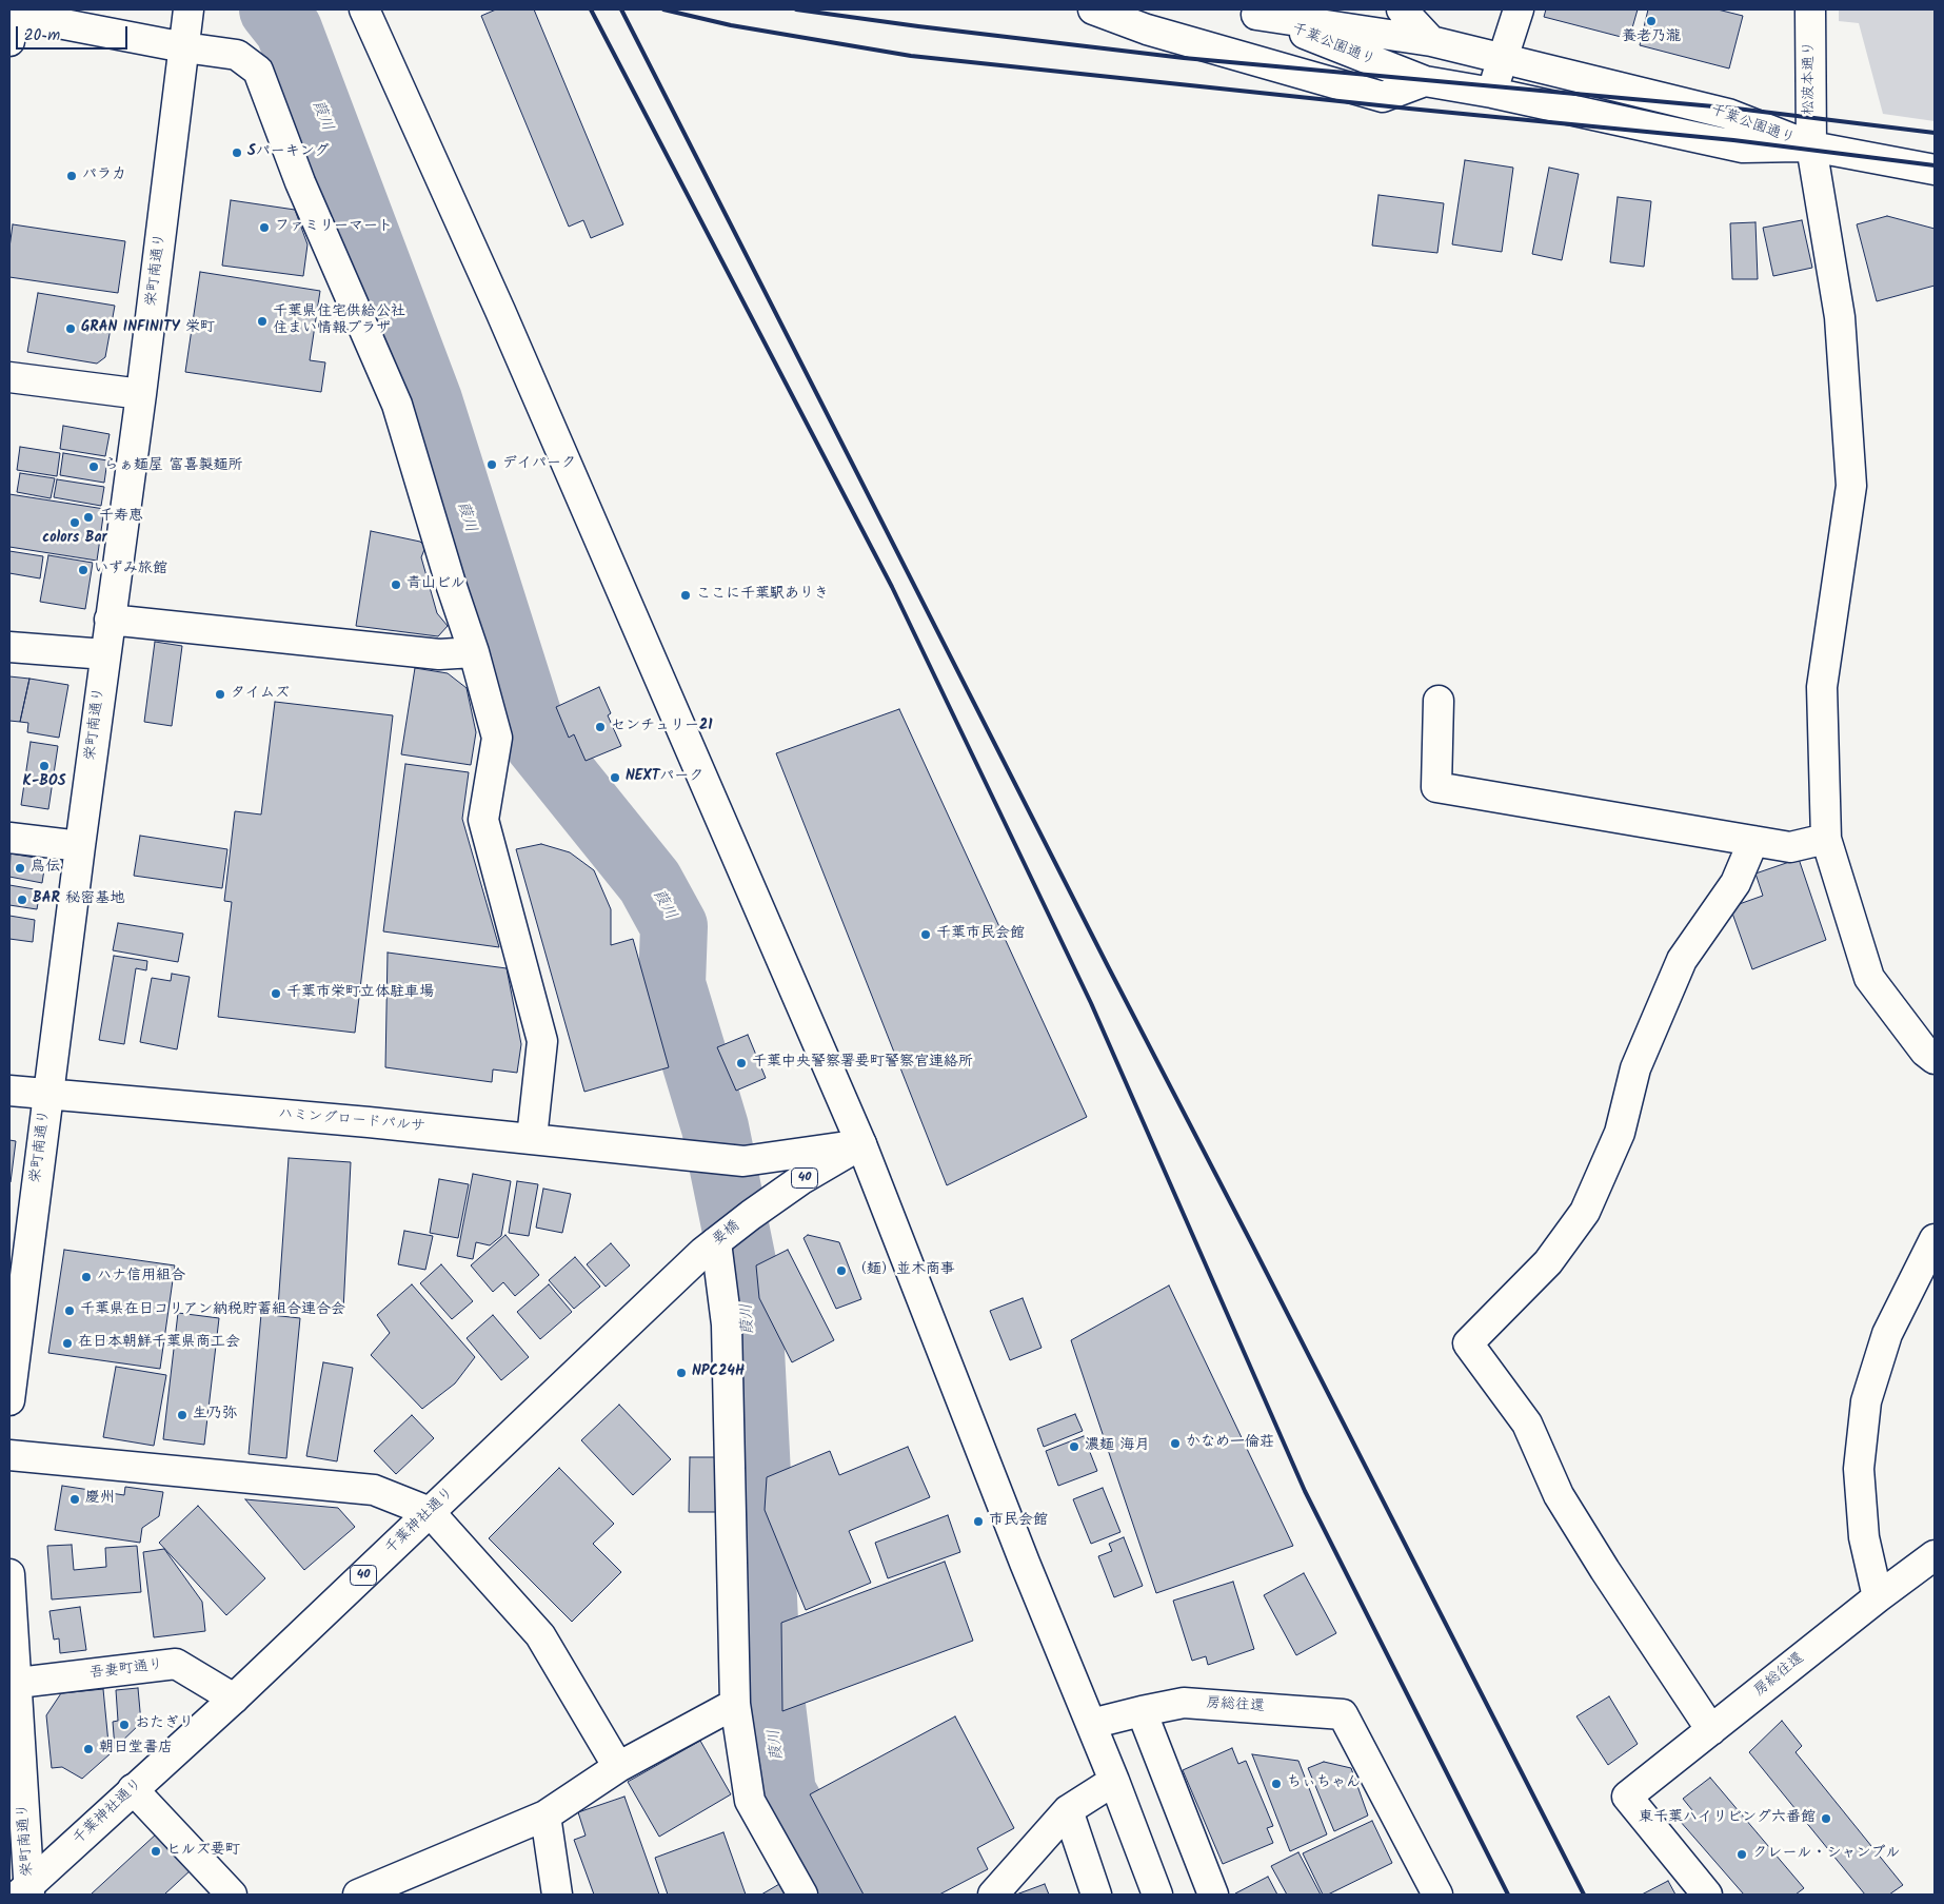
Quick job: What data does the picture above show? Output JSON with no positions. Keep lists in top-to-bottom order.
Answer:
{
  "streets": {
    "street": [
      "千葉公園通り",
      "松波本通り",
      "栄町南通り",
      "ハミングロードパルサ",
      "40",
      "要橋",
      "千葉神社通り",
      "吾妻町通り",
      "房総往還"
    ]
  },
  "crossings": [
    ["千葉公園通り", "松波本通り"],
    ["栄町南通り", "ハミングロードパルサ"],
    ["栄町南通り", "千葉神社通り"],
    ["栄町南通り", "吾妻町通り"],
    ["ハミングロードパルサ", "要橋"],
    ["要橋", "千葉神社通り"],
    ["千葉神社通り", "吾妻町通り"]
  ],
  "water": ["葭川"],
  "places": [
    "養老乃瀧",
    "Sパーキング",
    "パラカ",
    "ファミリーマート",
    "千葉県住宅供給公社 住まい情報プラザ",
    "GRAN INFINITY 栄町",
    "デイパーク",
    "らぁ麺屋 富喜製麺所",
    "千寿恵",
    "colors Bar",
    "いずみ旅館",
    "青山ビル",
    "ここに千葉駅ありき",
    "タイムズ",
    "センチュリー21",
    "K-BOS",
    "NEXTパーク",
    "鳥伝",
    "BAR 秘密基地",
    "千葉市民会館",
    "千葉市栄町立体駐車場",
    "千葉中央警察署要町警察官連絡所",
    "（麺）並木商事",
    "ハナ信用組合",
    "千葉県在日コリアン納税貯蓄組合連合会",
    "在日本朝鮮千葉県商工会",
    "NPC24H",
    "生乃弥",
    "かなめ一倫荘",
    "濃麺 海月",
    "慶州",
    "市民会館",
    "おたぎり",
    "朝日堂書店",
    "ちぃちゃん",
    "東千葉ハイリビング六番館",
    "ヒルズ要町",
    "クレール・シャンブル"
  ],
  "scale_bar": "20 m"
}
